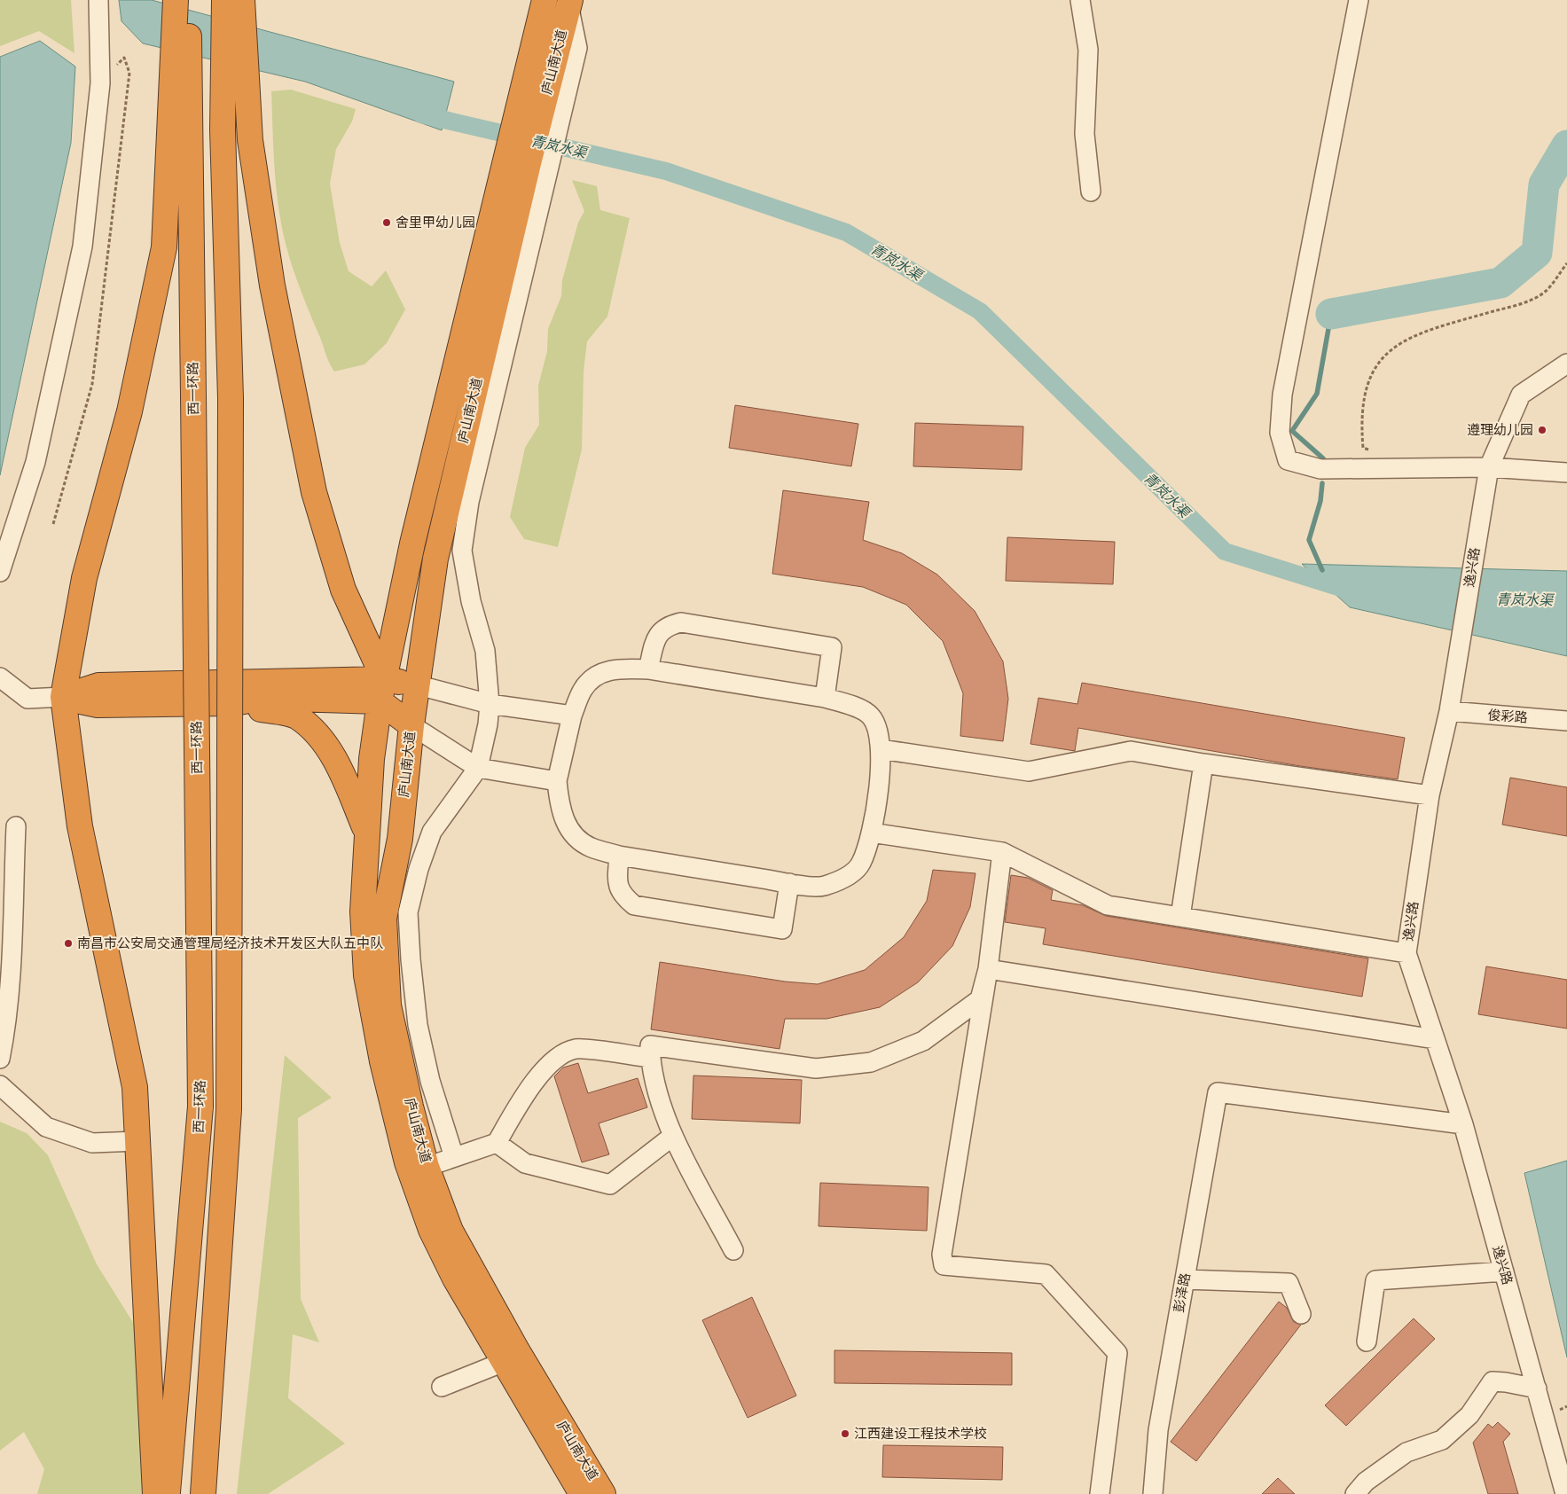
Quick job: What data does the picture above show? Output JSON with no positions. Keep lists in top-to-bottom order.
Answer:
{
  "streets": {
    "highway": ["庐山南大道", "西一环路"],
    "street": ["逸兴路", "俊彩路", "彭泽路"]
  },
  "crossings": [
    ["逸兴路", "俊彩路"],
    ["逸兴路", "彭泽路"]
  ],
  "water": ["青岚水渠"],
  "places": [
    "舍里甲幼儿园",
    "遵理幼儿园",
    "南昌市公安局交通管理局经济技术开发区大队五中队",
    "江西建设工程技术学校"
  ]
}
